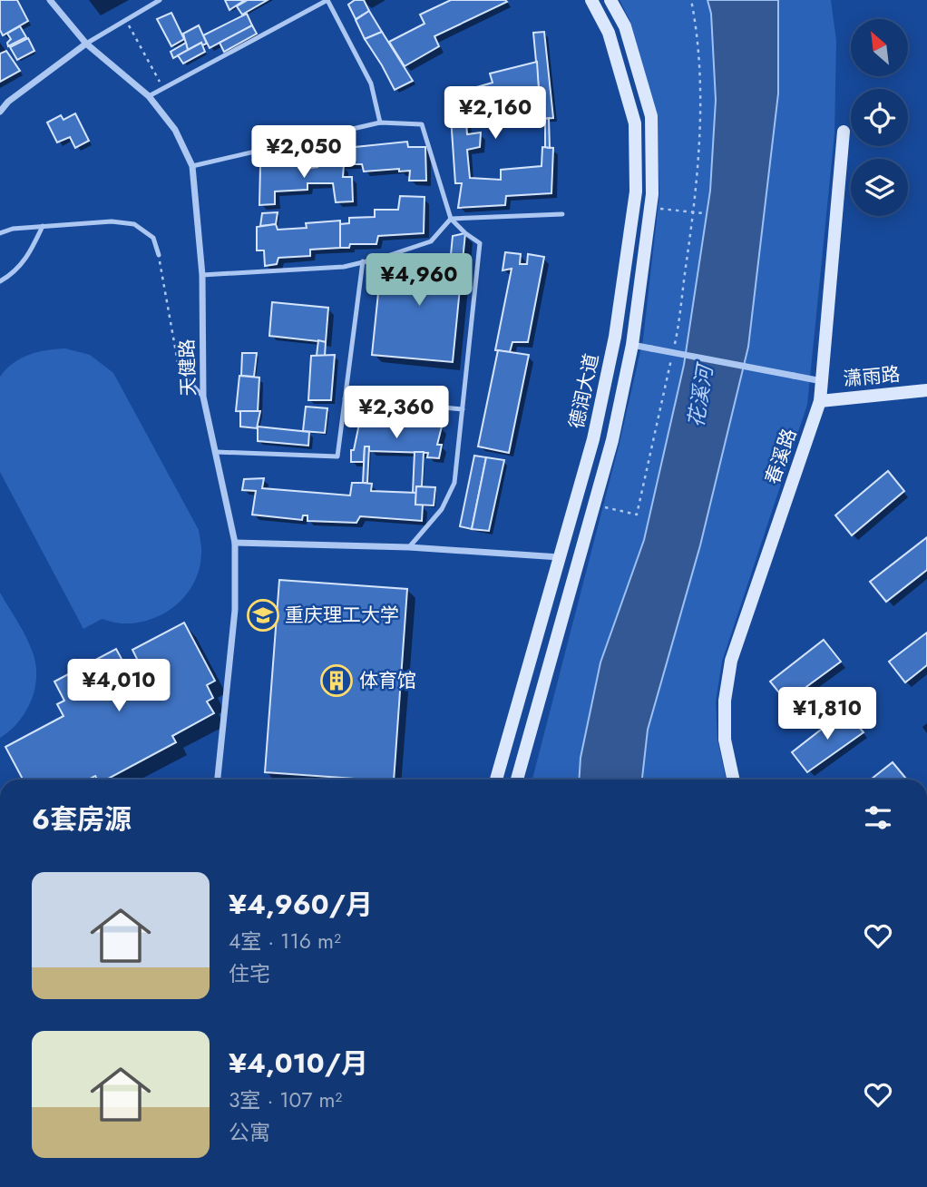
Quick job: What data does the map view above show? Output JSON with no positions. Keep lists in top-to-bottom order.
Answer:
{
  "streets": {
    "main road": ["潇雨路", "德润大道", "春溪路"],
    "street": ["天健路"]
  },
  "crossings": [
    ["潇雨路", "春溪路"]
  ],
  "water": ["花溪河"],
  "places": {
    "school or university": ["重庆理工大学"],
    "building": ["体育馆"]
  },
  "north": "top left",
  "page": {
    "price": [
      "¥2,160",
      "¥2,050",
      "¥4,960",
      "¥2,360",
      "¥4,010",
      "¥1,810"
    ],
    "heading": "6套房源",
    "list": [
      {
        "name": "¥4,960/月",
        "note": "4室 · 116 m² · 住宅"
      },
      {
        "name": "¥4,010/月",
        "note": "3室 · 107 m² · 公寓"
      }
    ]
  }
}
